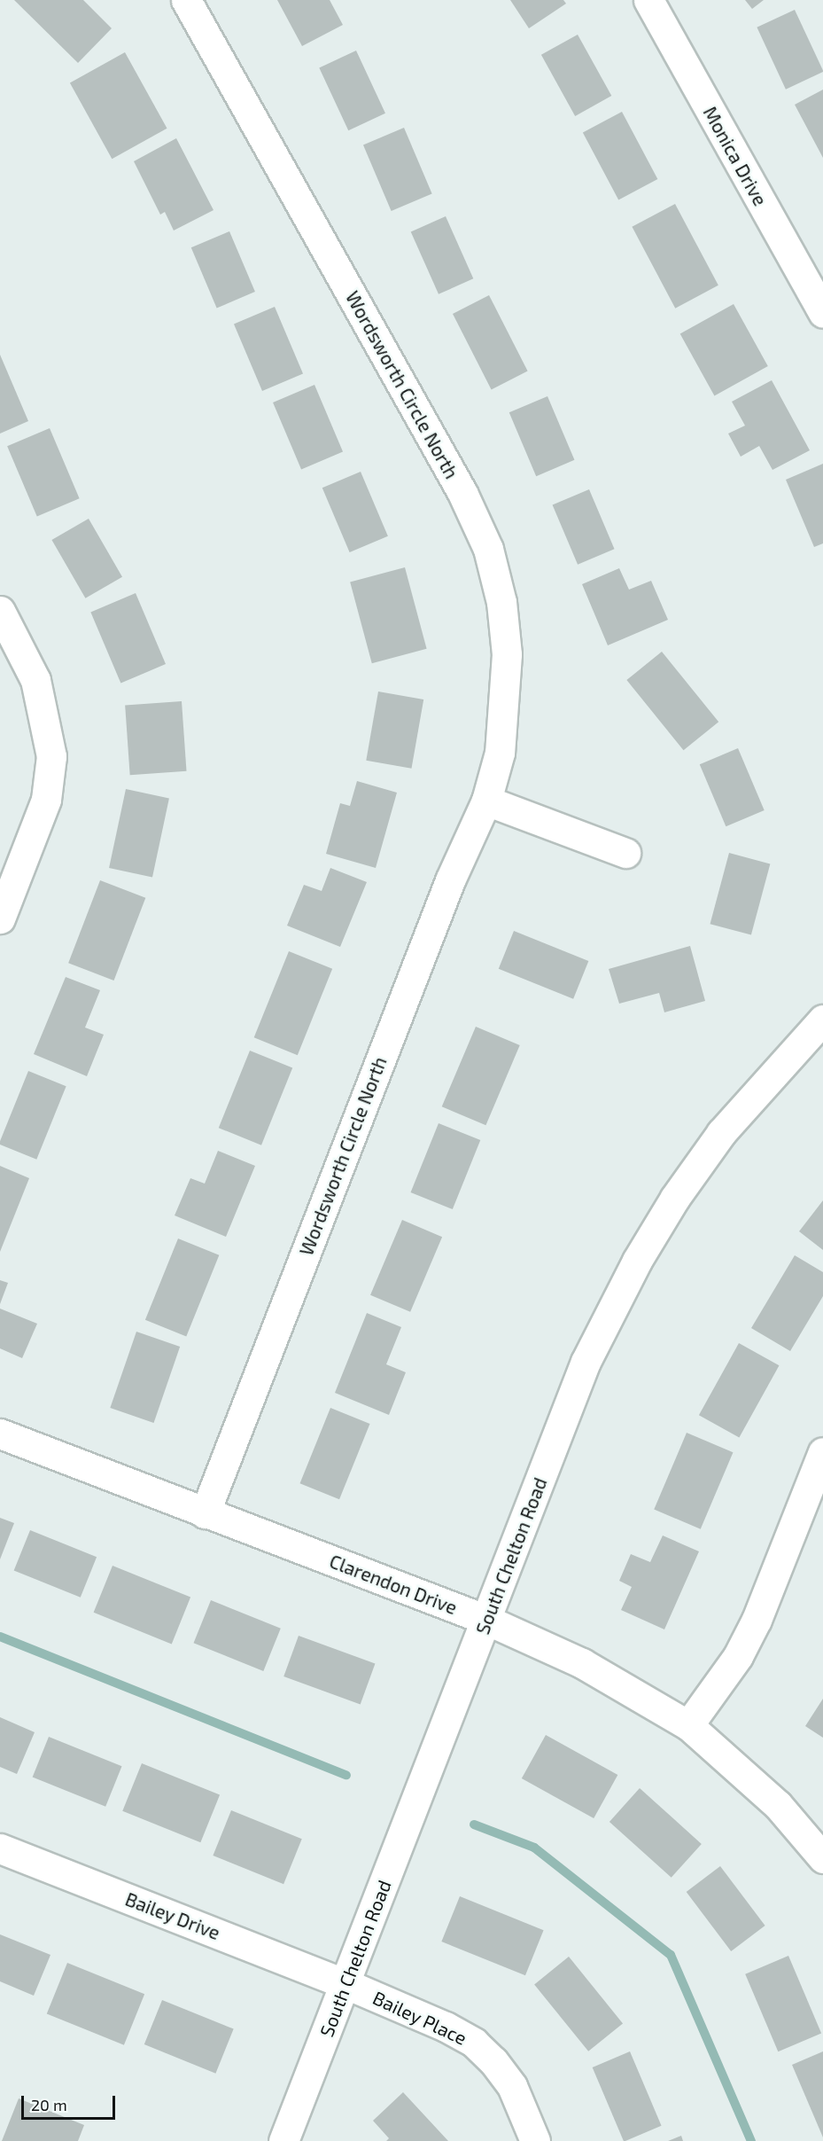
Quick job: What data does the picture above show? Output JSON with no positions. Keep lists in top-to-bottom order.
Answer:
{
  "streets": {
    "street": [
      "Monica Drive",
      "Wordsworth Circle North",
      "South Chelton Road",
      "Clarendon Drive",
      "Bailey Drive",
      "Bailey Place"
    ]
  },
  "crossings": [
    ["Wordsworth Circle North", "Clarendon Drive"],
    ["South Chelton Road", "Clarendon Drive"],
    ["South Chelton Road", "Bailey Drive"],
    ["South Chelton Road", "Bailey Place"],
    ["Bailey Drive", "Bailey Place"]
  ],
  "scale_bar": "20 m"
}
